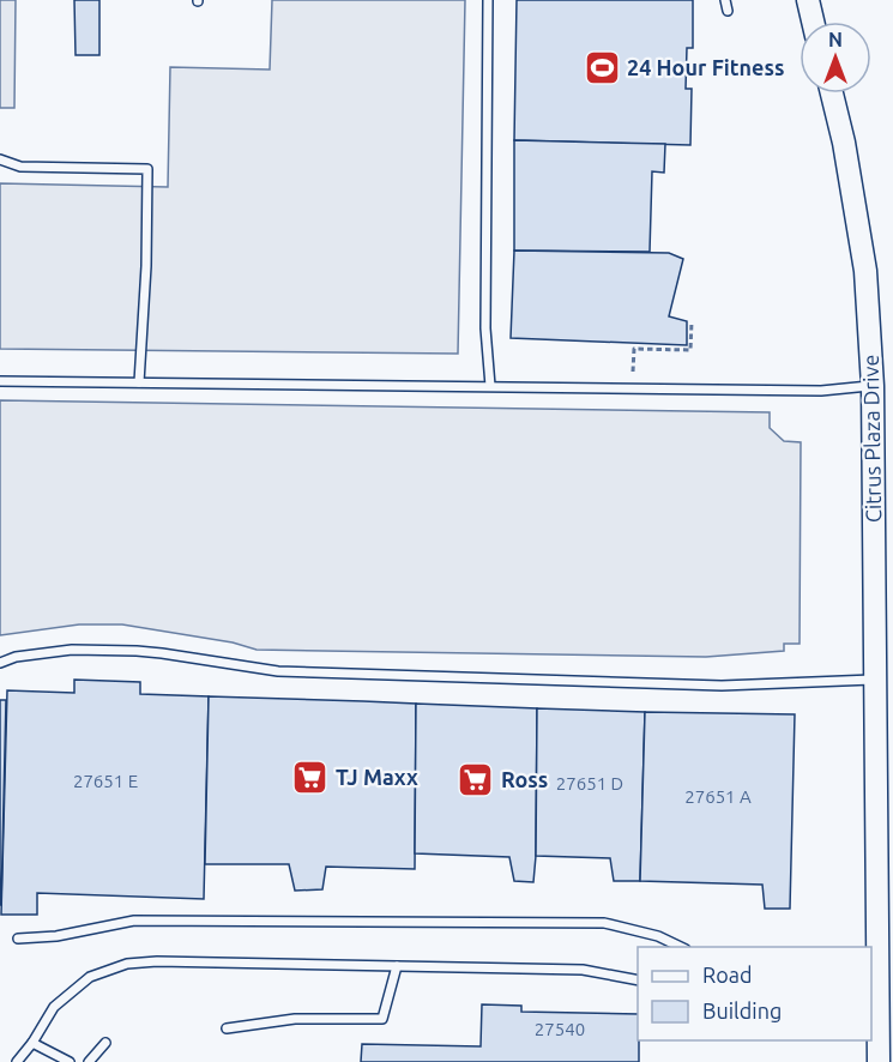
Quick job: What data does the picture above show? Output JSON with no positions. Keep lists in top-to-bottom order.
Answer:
{
  "streets": {
    "street": ["Citrus Plaza Drive"]
  },
  "places": {
    "sports": ["24 Hour Fitness"],
    "supermarket": ["TJ Maxx", "Ross"]
  },
  "house_numbers": [
    "27651 E",
    "27651 D",
    "27651 A",
    "27540"
  ],
  "legend": ["Road", "Building"],
  "north": "top"
}
